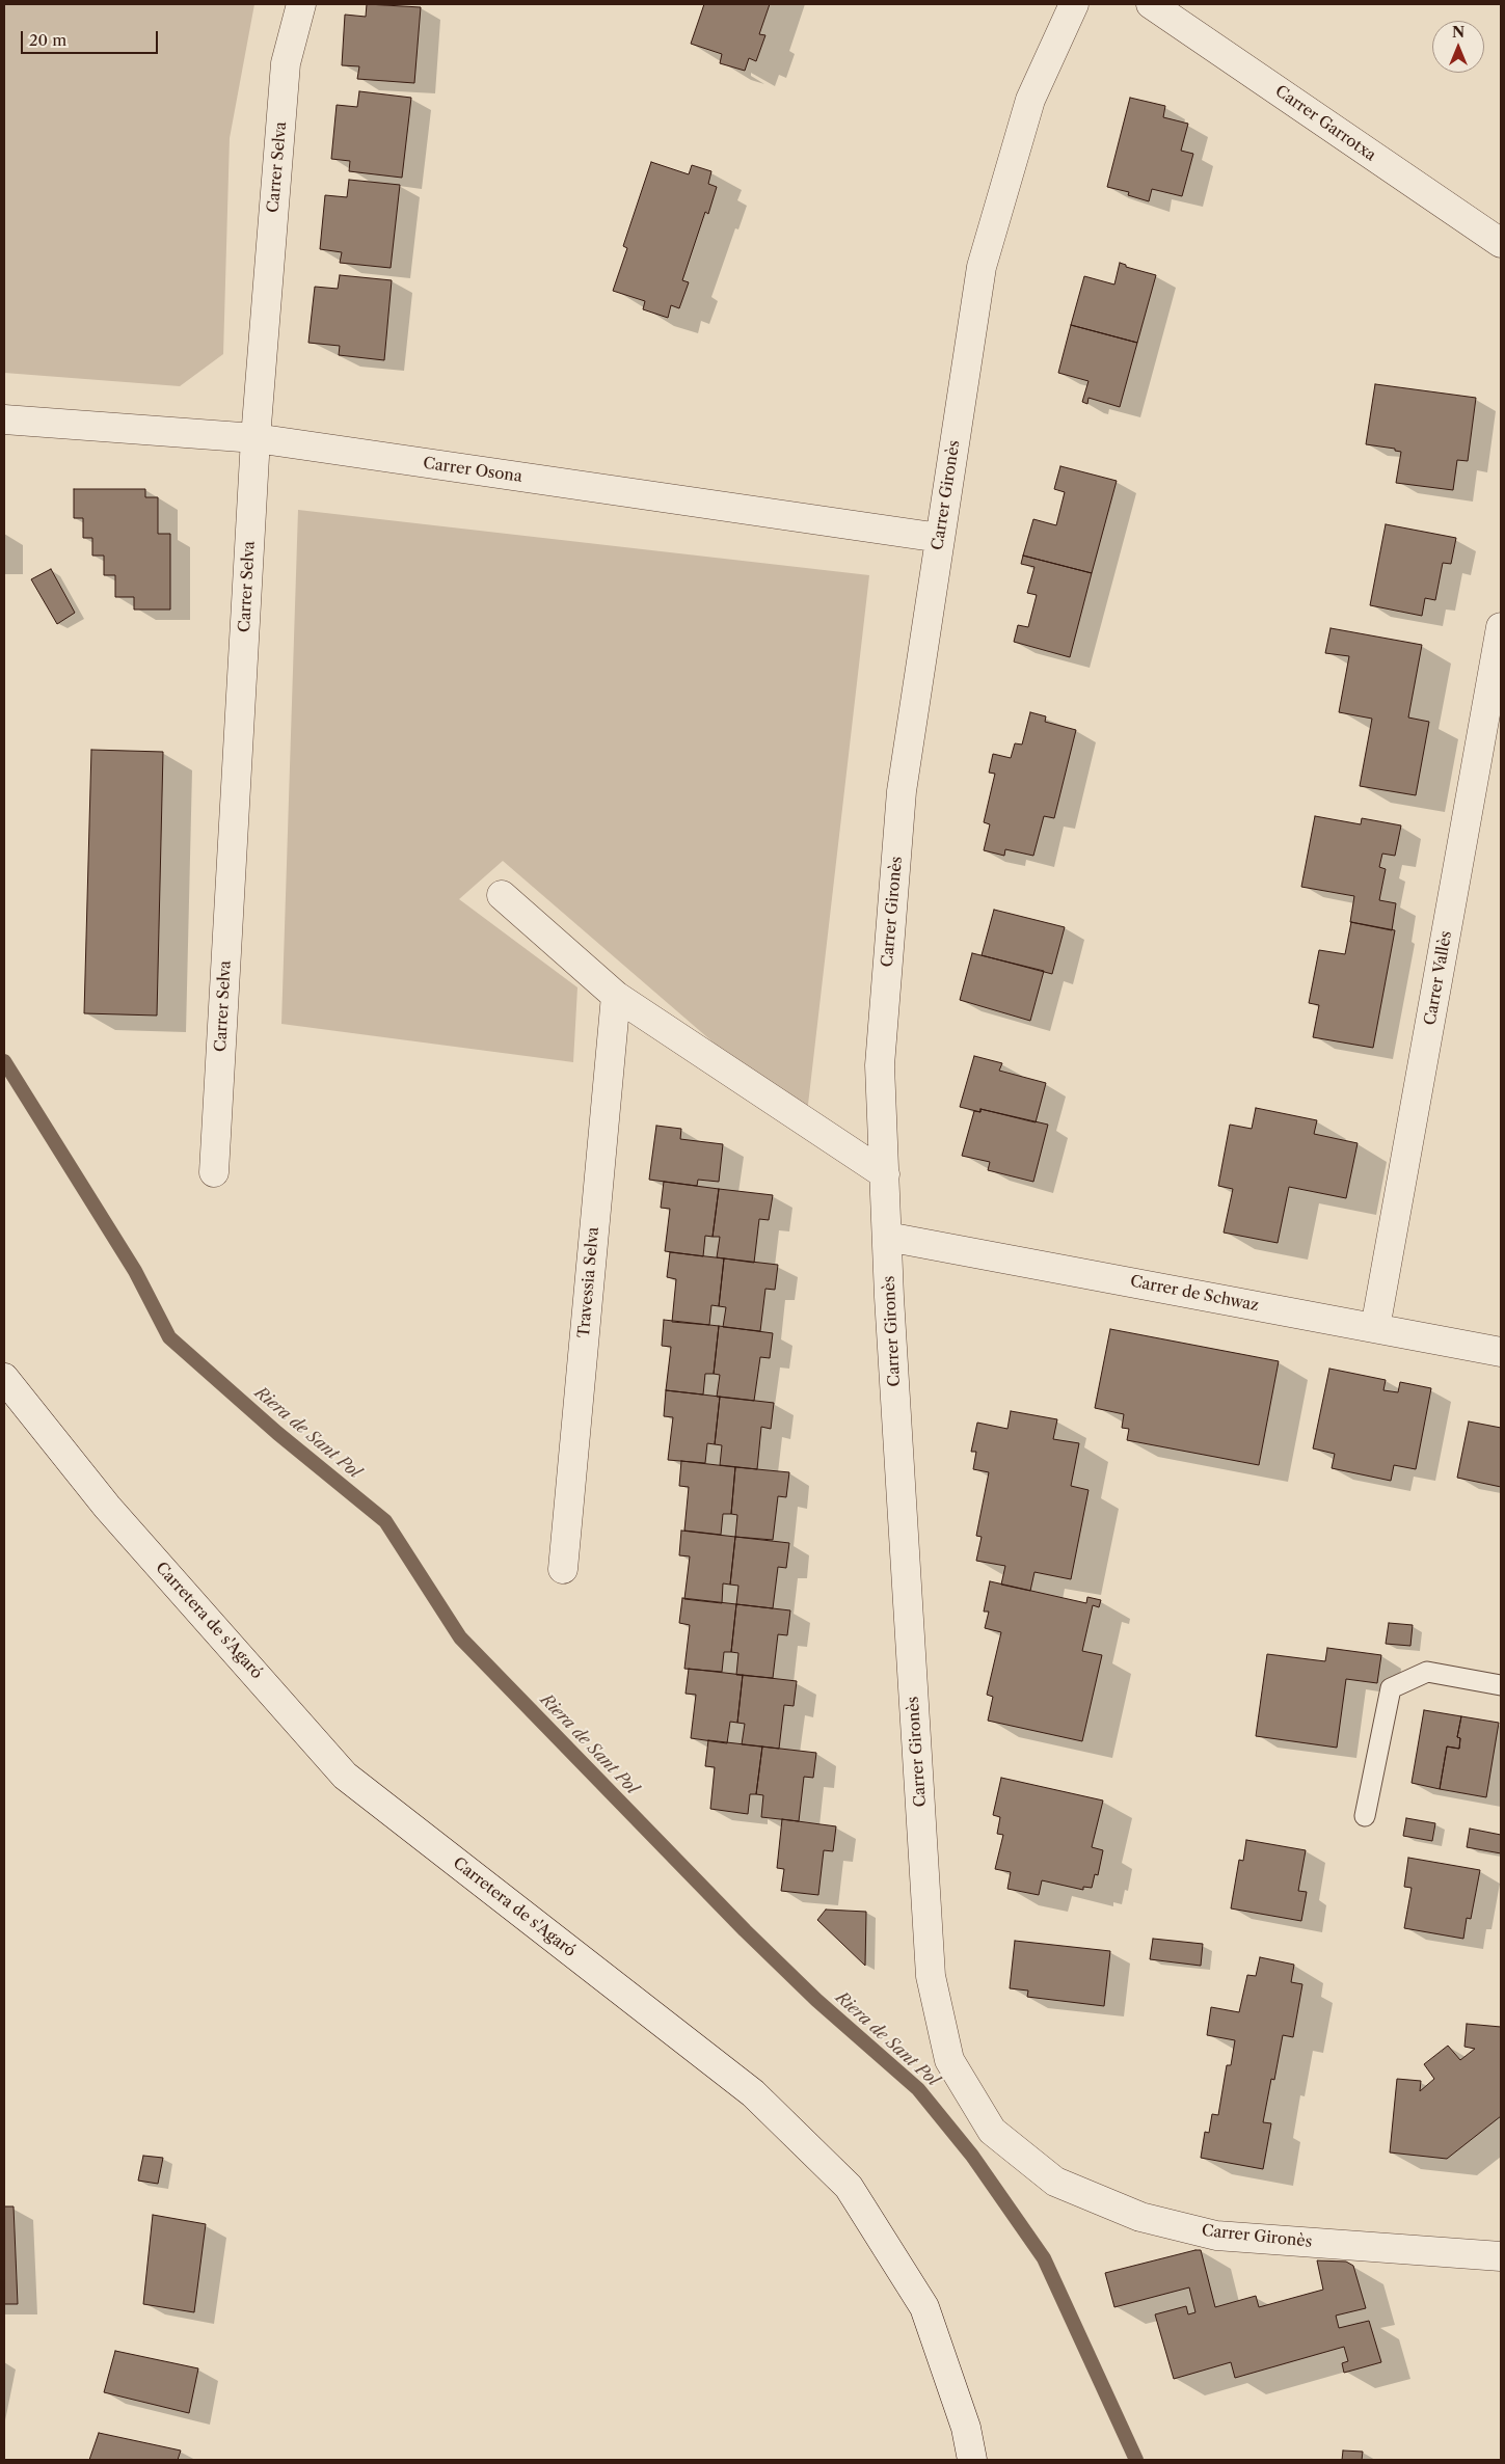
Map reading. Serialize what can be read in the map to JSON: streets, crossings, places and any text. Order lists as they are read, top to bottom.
{
  "streets": {
    "street": [
      "Carrer Garrotxa",
      "Carrer Selva",
      "Carrer Osona",
      "Carrer Gironès",
      "Carrer Vallès",
      "Travessia Selva",
      "Carrer de Schwaz",
      "Carretera de s'Agaró"
    ]
  },
  "crossings": [
    ["Carrer Selva", "Carrer Osona"],
    ["Carrer Osona", "Carrer Gironès"],
    ["Carrer Gironès", "Carrer de Schwaz"],
    ["Carrer Vallès", "Carrer de Schwaz"]
  ],
  "water": ["Riera de Sant Pol"],
  "scale_bar": "20 m",
  "north": "top"
}
